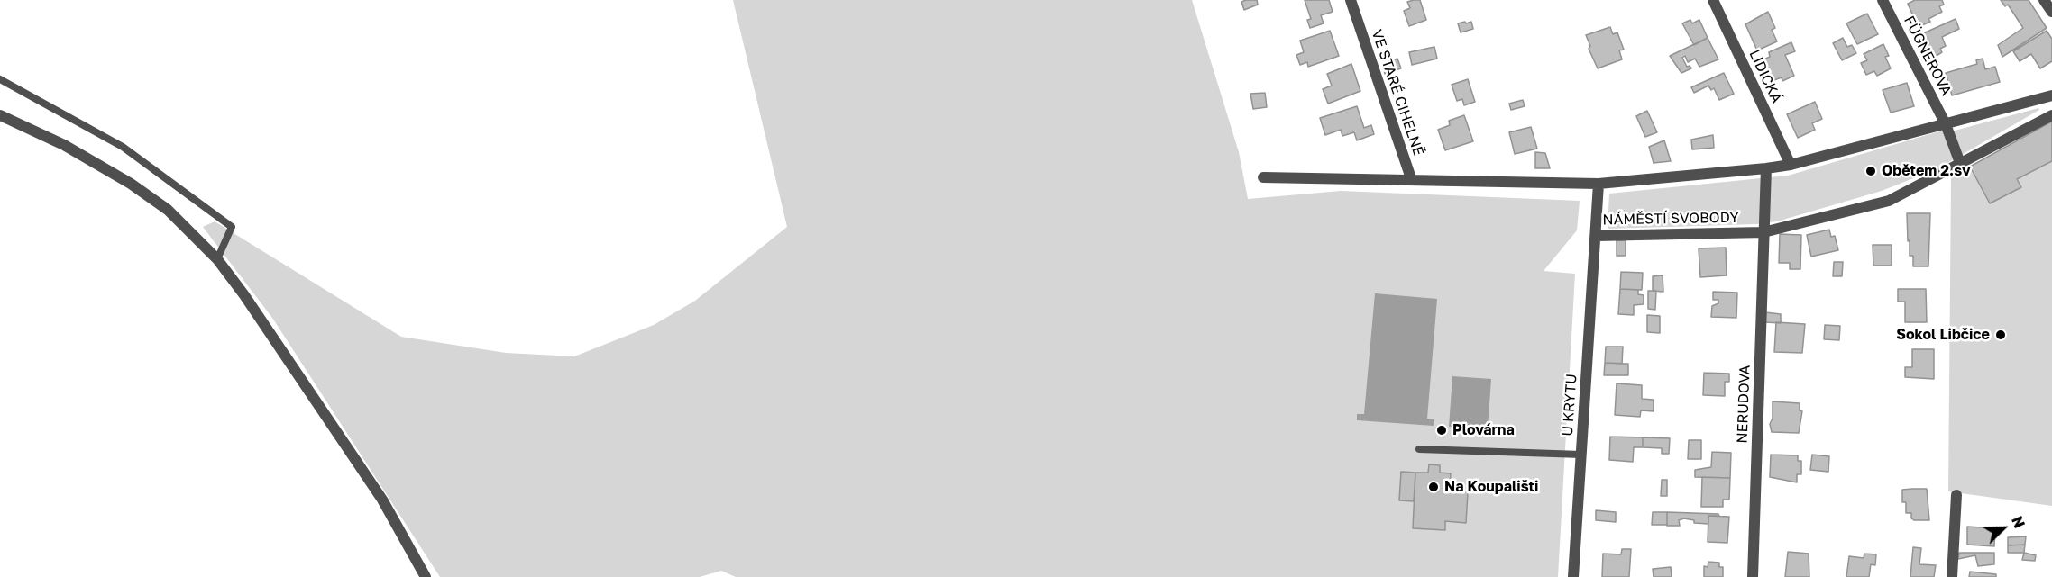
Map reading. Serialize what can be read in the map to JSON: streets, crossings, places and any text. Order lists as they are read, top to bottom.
{
  "streets": {
    "street": [
      "FÜGNEROVA",
      "LIDICKÁ",
      "VE STARÉ CIHELNĚ",
      "NÁMĚSTÍ SVOBODY",
      "NERUDOVA",
      "U KRYTU"
    ]
  },
  "crossings": [
    ["NÁMĚSTÍ SVOBODY", "NERUDOVA"],
    ["NÁMĚSTÍ SVOBODY", "U KRYTU"]
  ],
  "places": [
    "Obětem 2.sv",
    "Sokol Libčice",
    "Plovárna",
    "Na Koupališti"
  ],
  "north": "top right"
}
